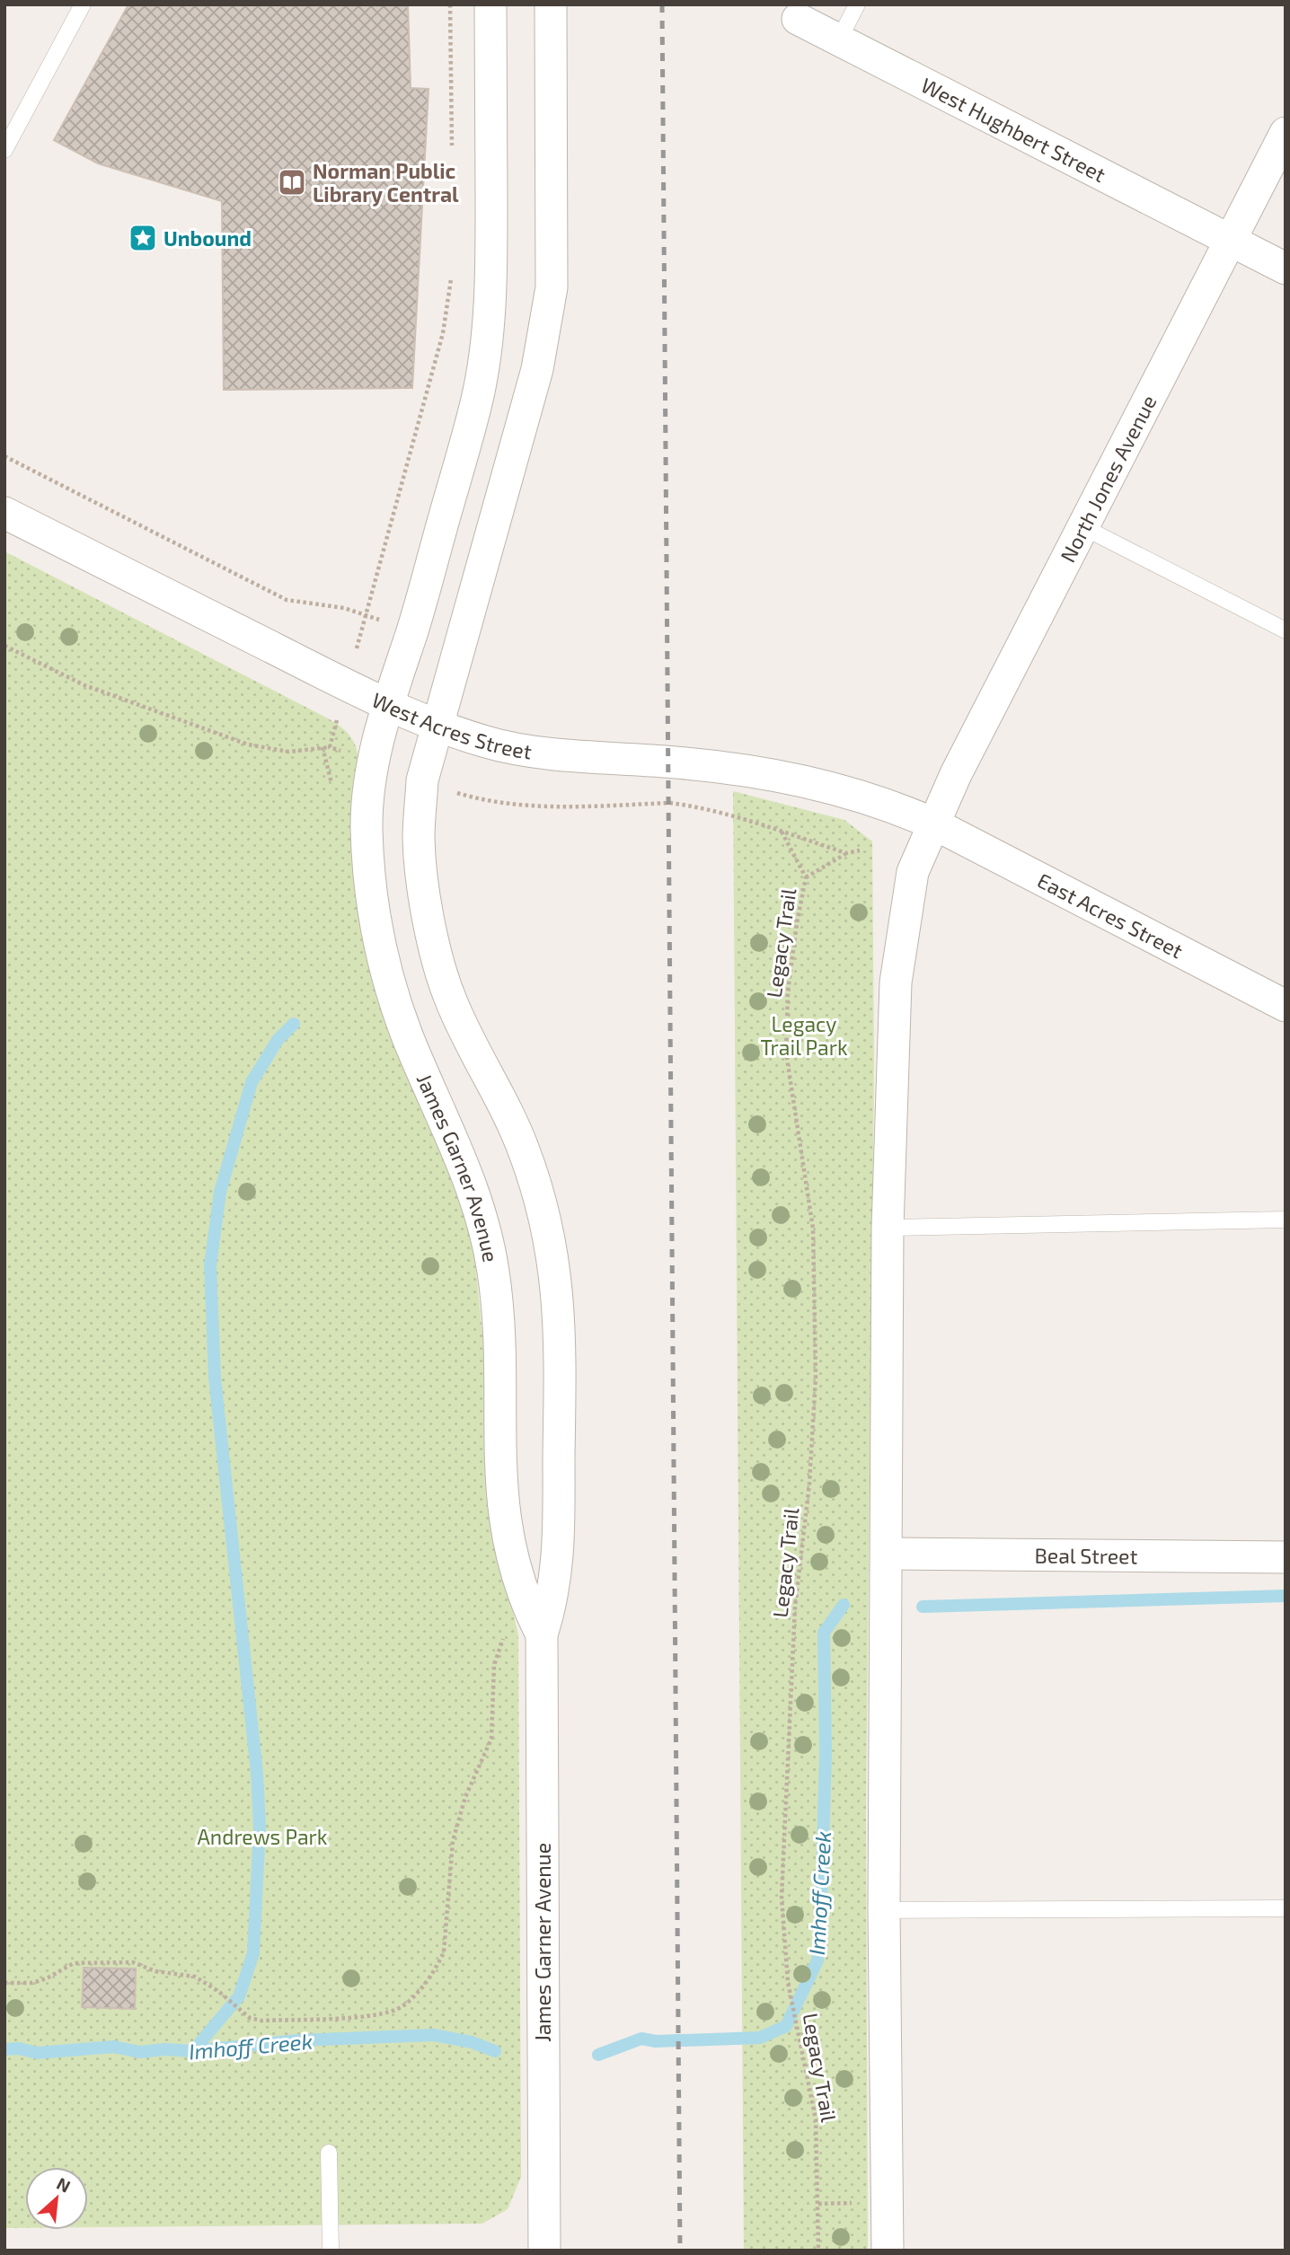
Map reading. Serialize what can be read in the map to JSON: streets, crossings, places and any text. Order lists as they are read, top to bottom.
{
  "streets": {
    "street": [
      "West Hughbert Street",
      "North Jones Avenue",
      "West Acres Street",
      "East Acres Street",
      "James Garner Avenue",
      "Beal Street"
    ],
    "path": ["Legacy Trail"]
  },
  "crossings": [
    ["West Hughbert Street", "North Jones Avenue"],
    ["North Jones Avenue", "West Acres Street"],
    ["North Jones Avenue", "East Acres Street"],
    ["North Jones Avenue", "Beal Street"],
    ["West Acres Street", "East Acres Street"],
    ["West Acres Street", "James Garner Avenue"]
  ],
  "water": ["Imhoff Creek"],
  "parks": ["Legacy Trail Park", "Andrews Park"],
  "places": {
    "library": ["Norman Public Library Central"],
    "place": ["Unbound"]
  },
  "north": "top right"
}
